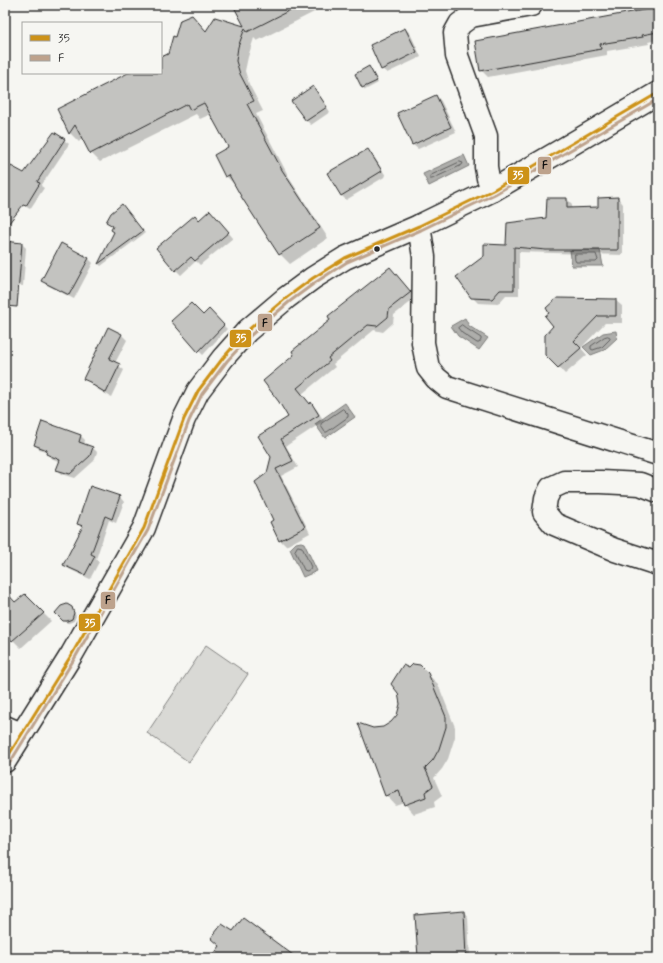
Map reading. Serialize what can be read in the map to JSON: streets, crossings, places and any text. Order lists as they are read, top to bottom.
{
  "lines": ["transit line 35", "transit line F"],
  "legend": ["35", "F"]
}
